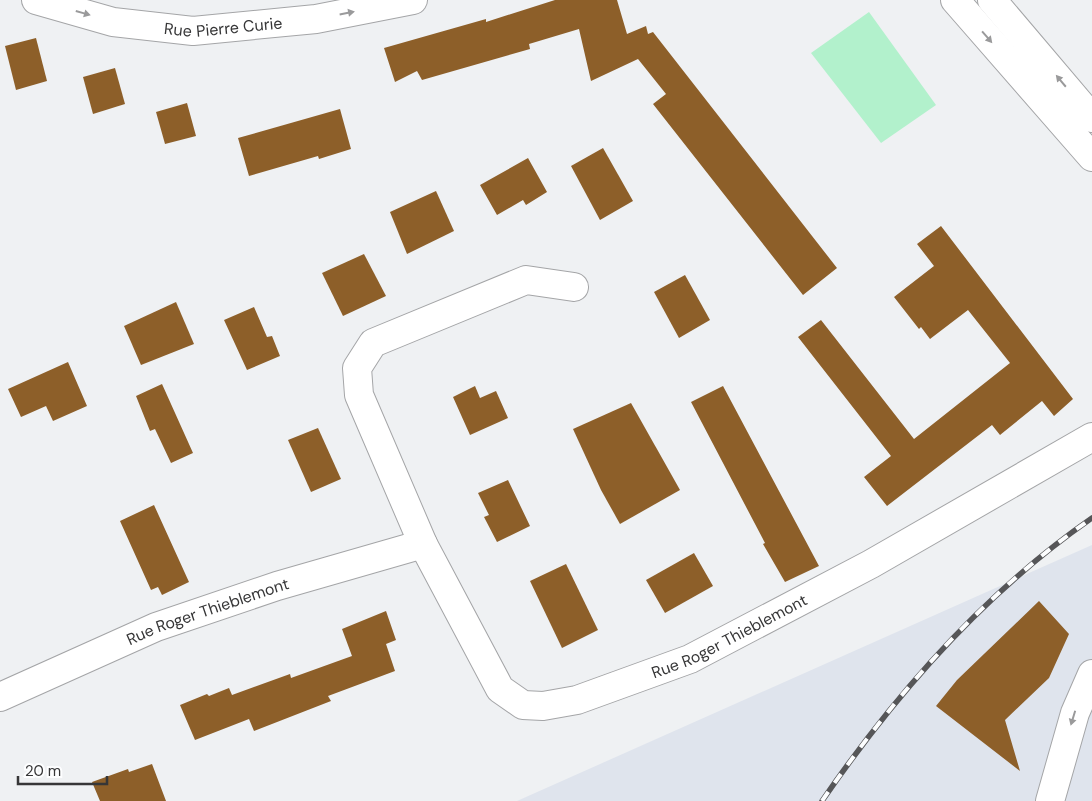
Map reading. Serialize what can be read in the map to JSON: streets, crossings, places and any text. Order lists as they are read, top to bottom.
{
  "streets": {
    "street": ["Rue Pierre Curie", "Rue Roger Thieblemont"]
  },
  "one_way": ["Rue Pierre Curie"],
  "scale_bar": "20 m"
}
